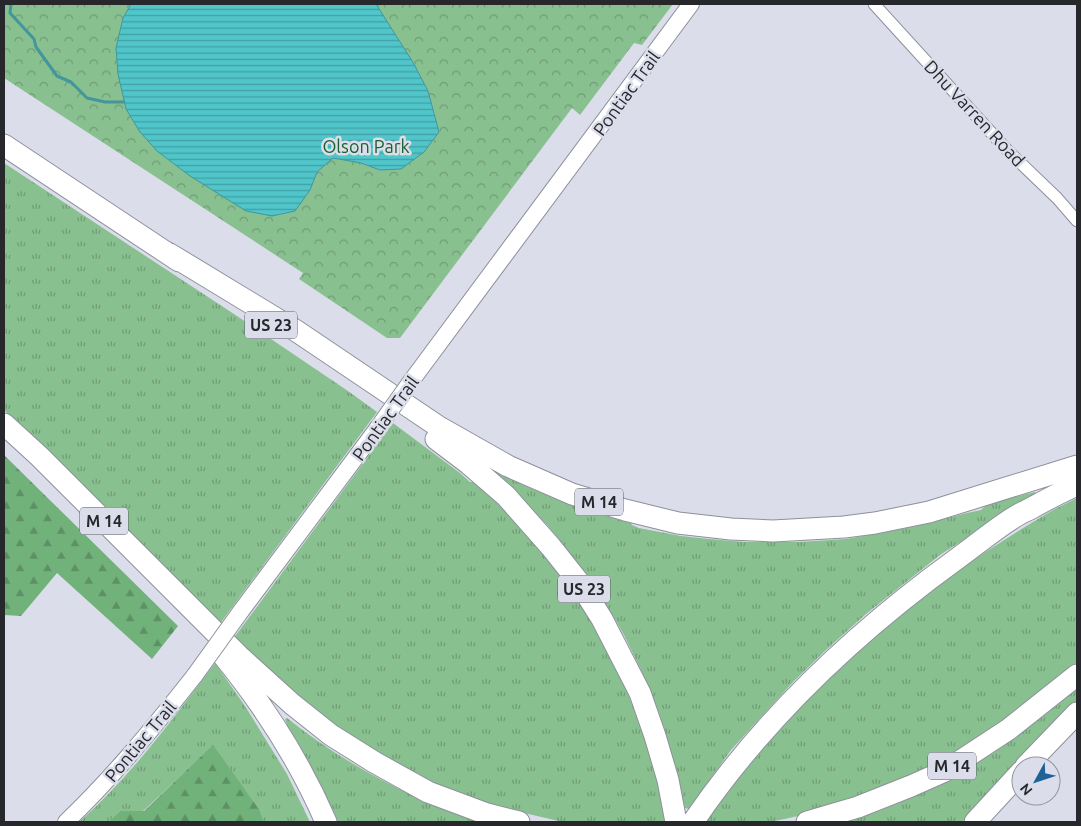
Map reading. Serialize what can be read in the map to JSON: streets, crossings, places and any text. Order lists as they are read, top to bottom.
{
  "streets": {
    "highway": ["US 23", "M 14"],
    "main road": ["Pontiac Trail"],
    "street": ["Dhu Varren Road"]
  },
  "crossings": [
    ["US 23", "M 14"]
  ],
  "parks": ["Olson Park"],
  "north": "bottom left"
}
